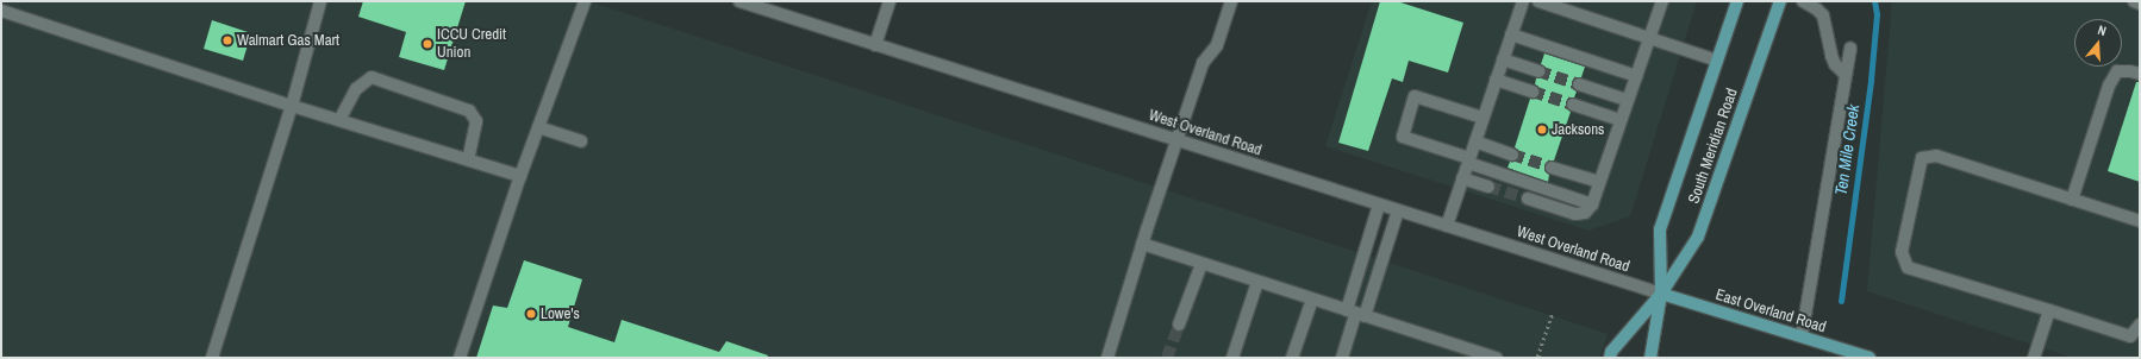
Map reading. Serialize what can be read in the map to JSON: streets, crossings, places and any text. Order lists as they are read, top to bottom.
{
  "streets": {
    "main road": ["South Meridian Road", "East Overland Road"],
    "street": ["West Overland Road"]
  },
  "crossings": [
    ["West Overland Road", "South Meridian Road"],
    ["West Overland Road", "East Overland Road"],
    ["South Meridian Road", "East Overland Road"]
  ],
  "water": ["Ten Mile Creek"],
  "places": [
    "Walmart Gas Mart",
    "ICCU Credit Union",
    "Jacksons",
    "Lowe's"
  ],
  "north": "top"
}
